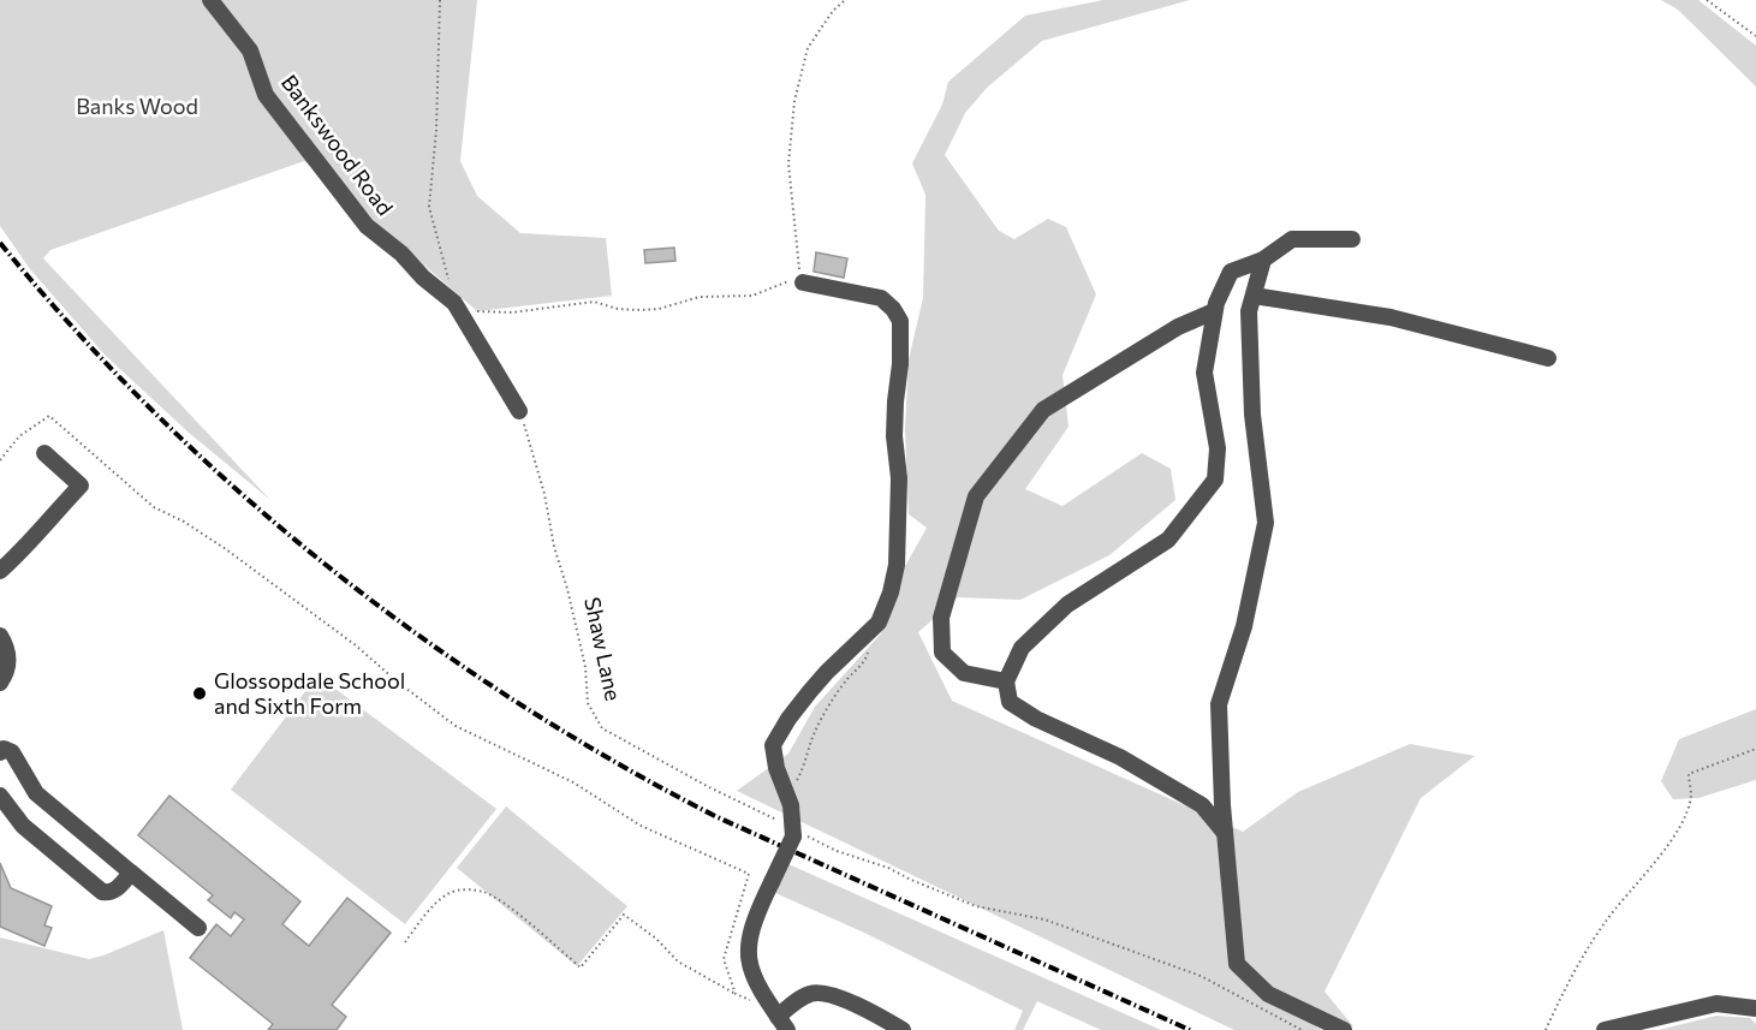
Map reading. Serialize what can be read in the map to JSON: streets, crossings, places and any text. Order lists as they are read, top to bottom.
{
  "streets": {
    "street": ["Bankswood Road"],
    "path": ["Shaw Lane"]
  },
  "crossings": [
    ["Bankswood Road", "Shaw Lane"]
  ],
  "parks": ["Banks Wood"],
  "places": ["Glossopdale School and Sixth Form"]
}
